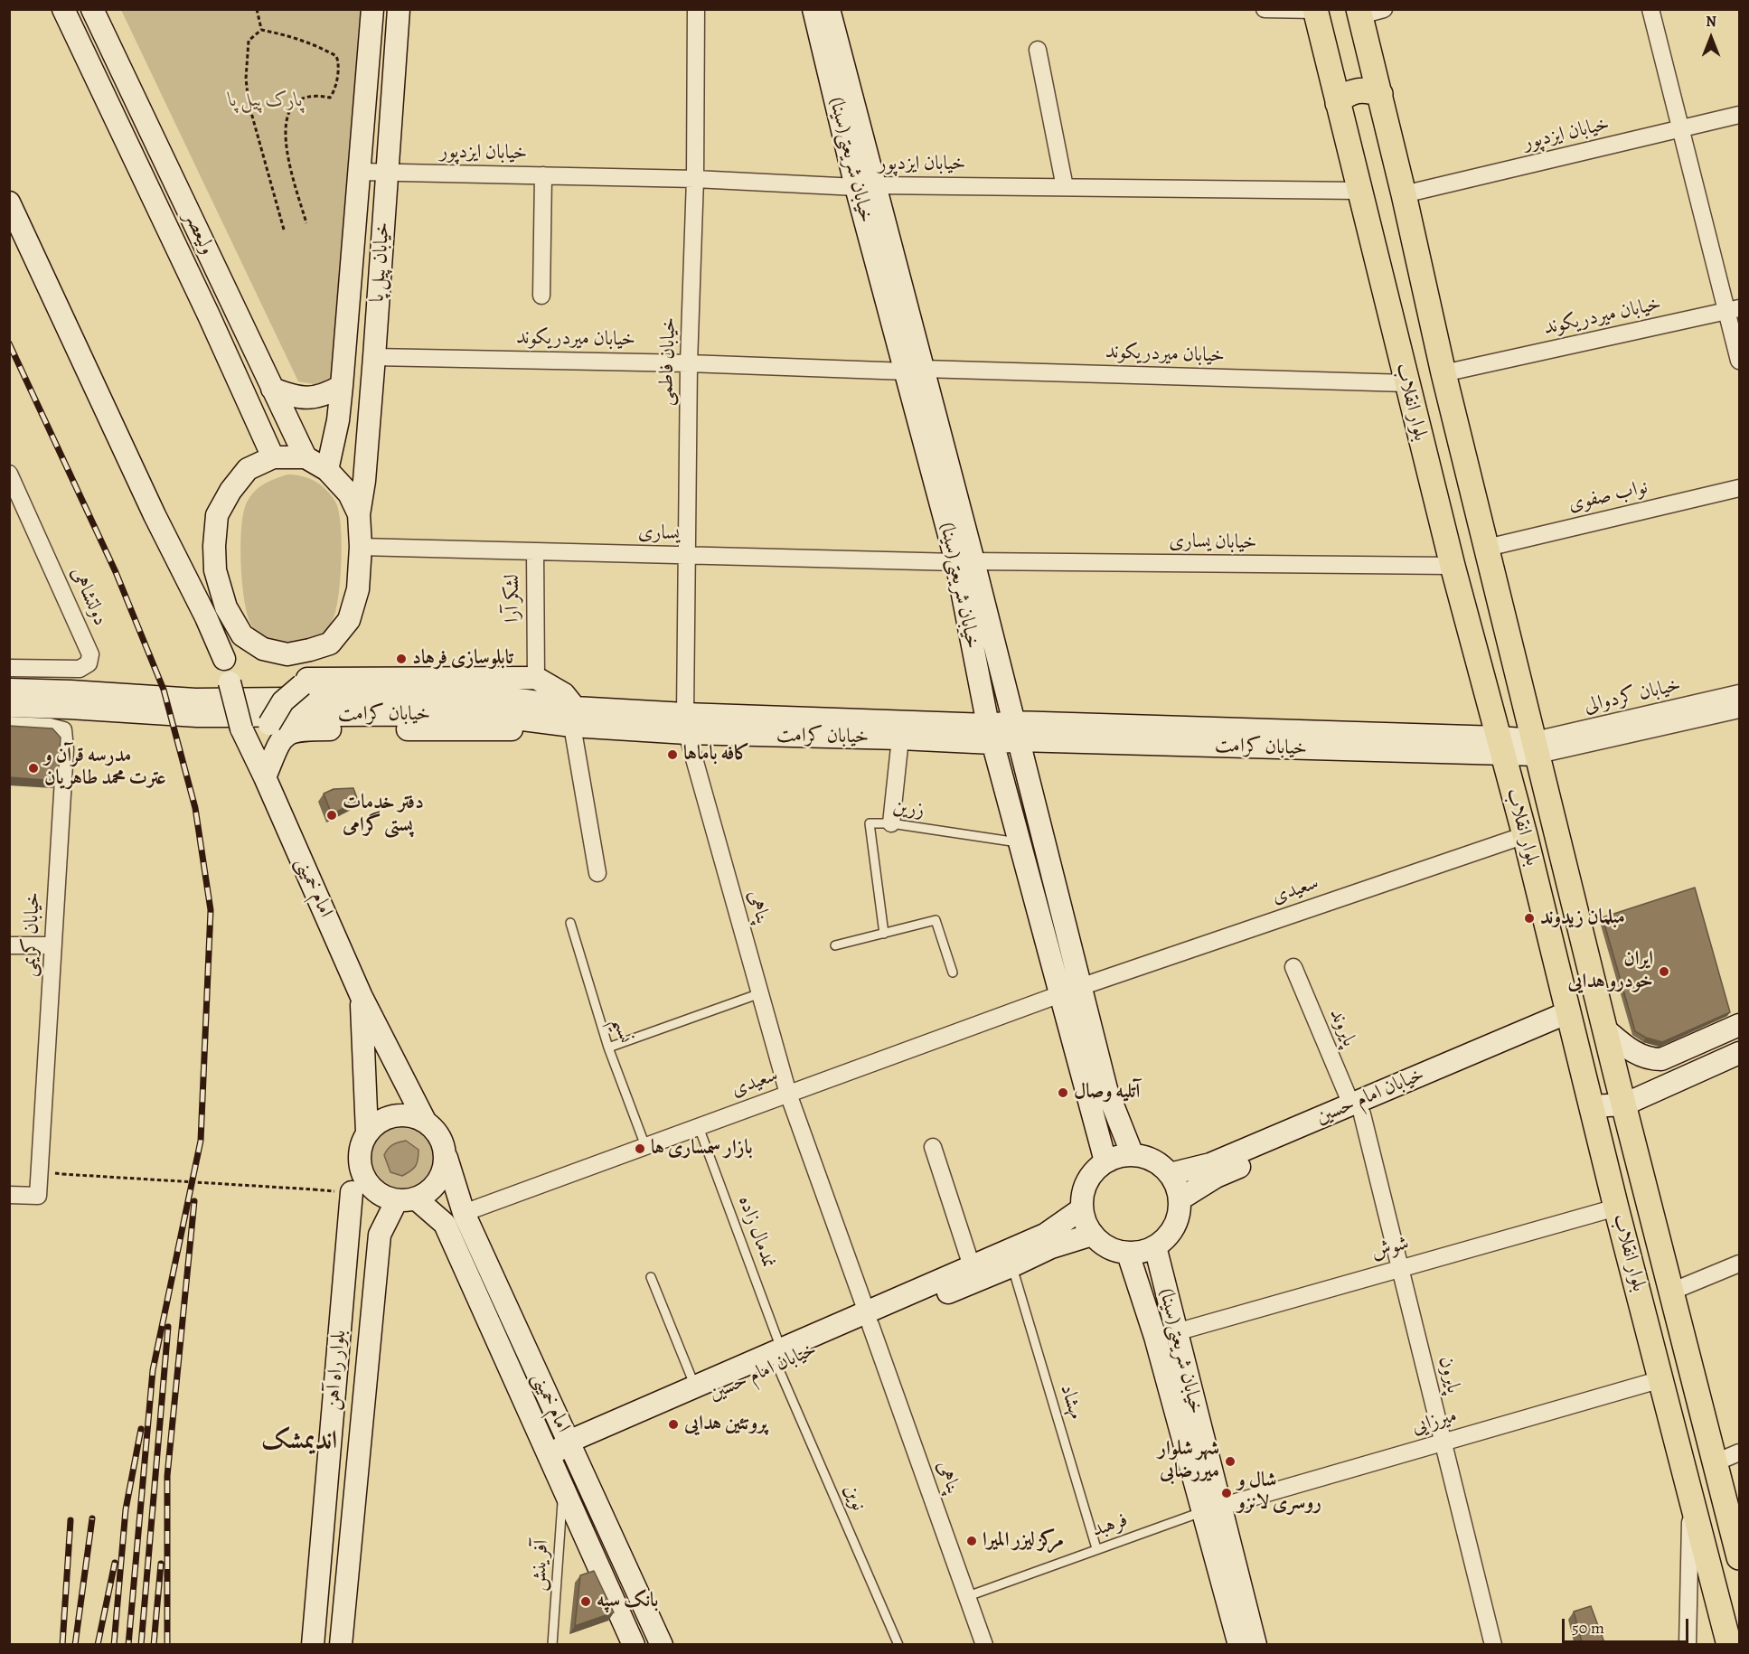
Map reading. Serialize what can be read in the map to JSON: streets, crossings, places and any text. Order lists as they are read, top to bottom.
{
  "streets": {
    "main road": [
      "خیابان شریعتی(سینا)",
      "ولیعصر",
      "خیابان پیل پا",
      "بلوار انقلاب",
      "خیابان کرامت",
      "امام خمینی",
      "خیابان امام حسین",
      "بلوار راه آهن"
    ],
    "street": [
      "خیابان ایزدپور",
      "خیابان میردریکوند",
      "خیابان فاطمی",
      "نواب صفوی",
      "یساری",
      "خیابان یساری",
      "دولتشاهی",
      "لشکر آرا",
      "خیابان کردوالی",
      "سعیدی",
      "پناهی",
      "خیابان کریمی",
      "پایروند",
      "شوش",
      "پایرون",
      "میرزایی"
    ],
    "lane": [
      "زرین",
      "نسیم",
      "نمدمال زاده",
      "مهشاد",
      "نوین",
      "فرهبد",
      "آفرینش"
    ]
  },
  "crossings": [
    ["خیابان ایزدپور", "خیابان شریعتی(سینا)"],
    ["خیابان ایزدپور", "خیابان پیل پا"],
    ["خیابان ایزدپور", "خیابان فاطمی"],
    ["خیابان ایزدپور", "بلوار انقلاب"],
    ["خیابان شریعتی(سینا)", "خیابان میردریکوند"],
    ["خیابان شریعتی(سینا)", "یساری"],
    ["خیابان شریعتی(سینا)", "خیابان یساری"],
    ["خیابان شریعتی(سینا)", "خیابان کرامت"],
    ["خیابان شریعتی(سینا)", "زرین"],
    ["خیابان شریعتی(سینا)", "سعیدی"],
    ["خیابان شریعتی(سینا)", "خیابان امام حسین"],
    ["خیابان شریعتی(سینا)", "شوش"],
    ["خیابان شریعتی(سینا)", "میرزایی"],
    ["خیابان شریعتی(سینا)", "فرهبد"],
    ["ولیعصر", "خیابان پیل پا"],
    ["ولیعصر", "یساری"],
    ["خیابان پیل پا", "خیابان میردریکوند"],
    ["خیابان پیل پا", "یساری"],
    ["خیابان میردریکوند", "خیابان فاطمی"],
    ["خیابان میردریکوند", "بلوار انقلاب"],
    ["خیابان فاطمی", "یساری"],
    ["خیابان فاطمی", "خیابان کرامت"],
    ["خیابان فاطمی", "پناهی"],
    ["بلوار انقلاب", "نواب صفوی"],
    ["بلوار انقلاب", "خیابان یساری"],
    ["بلوار انقلاب", "خیابان کردوالی"],
    ["بلوار انقلاب", "خیابان کرامت"],
    ["بلوار انقلاب", "سعیدی"],
    ["بلوار انقلاب", "خیابان امام حسین"],
    ["بلوار انقلاب", "شوش"],
    ["بلوار انقلاب", "میرزایی"],
    ["یساری", "خیابان یساری"],
    ["یساری", "لشکر آرا"],
    ["خیابان کردوالی", "خیابان کرامت"],
    ["خیابان کرامت", "پناهی"],
    ["امام خمینی", "سعیدی"],
    ["امام خمینی", "خیابان امام حسین"],
    ["امام خمینی", "بلوار راه آهن"],
    ["امام خمینی", "آفرینش"],
    ["سعیدی", "پناهی"],
    ["سعیدی", "نسیم"],
    ["سعیدی", "نمدمال زاده"],
    ["پناهی", "خیابان امام حسین"],
    ["پناهی", "فرهبد"],
    ["پایروند", "خیابان امام حسین"],
    ["پایروند", "پایرون"],
    ["خیابان امام حسین", "نمدمال زاده"],
    ["خیابان امام حسین", "پایرون"],
    ["خیابان امام حسین", "مهشاد"],
    ["خیابان امام حسین", "نوین"],
    ["نمدمال زاده", "نوین"],
    ["شوش", "پایرون"],
    ["پایرون", "میرزایی"],
    ["مهشاد", "فرهبد"],
    ["میرزایی", "فرهبد"]
  ],
  "districts": ["اندیمشک"],
  "parks": ["پارک پیل پا"],
  "places": [
    "تابلوسازی فرهاد",
    "کافه باماها",
    "مدرسه قرآن و عترت محمد طاهریان",
    "دفتر خدمات پستی گرامی",
    "مبلمان زیدوند",
    "ایران خودرو هدایی",
    "آتلیه وصال",
    "بازار سمساری ها",
    "پروتئین هدایی",
    "شهر شلوار میررضابی",
    "شال و روسری لانزو",
    "مرکز لیزر المیرا",
    "بانک سپه"
  ],
  "scale_bar": "50 m",
  "north": "top"
}
